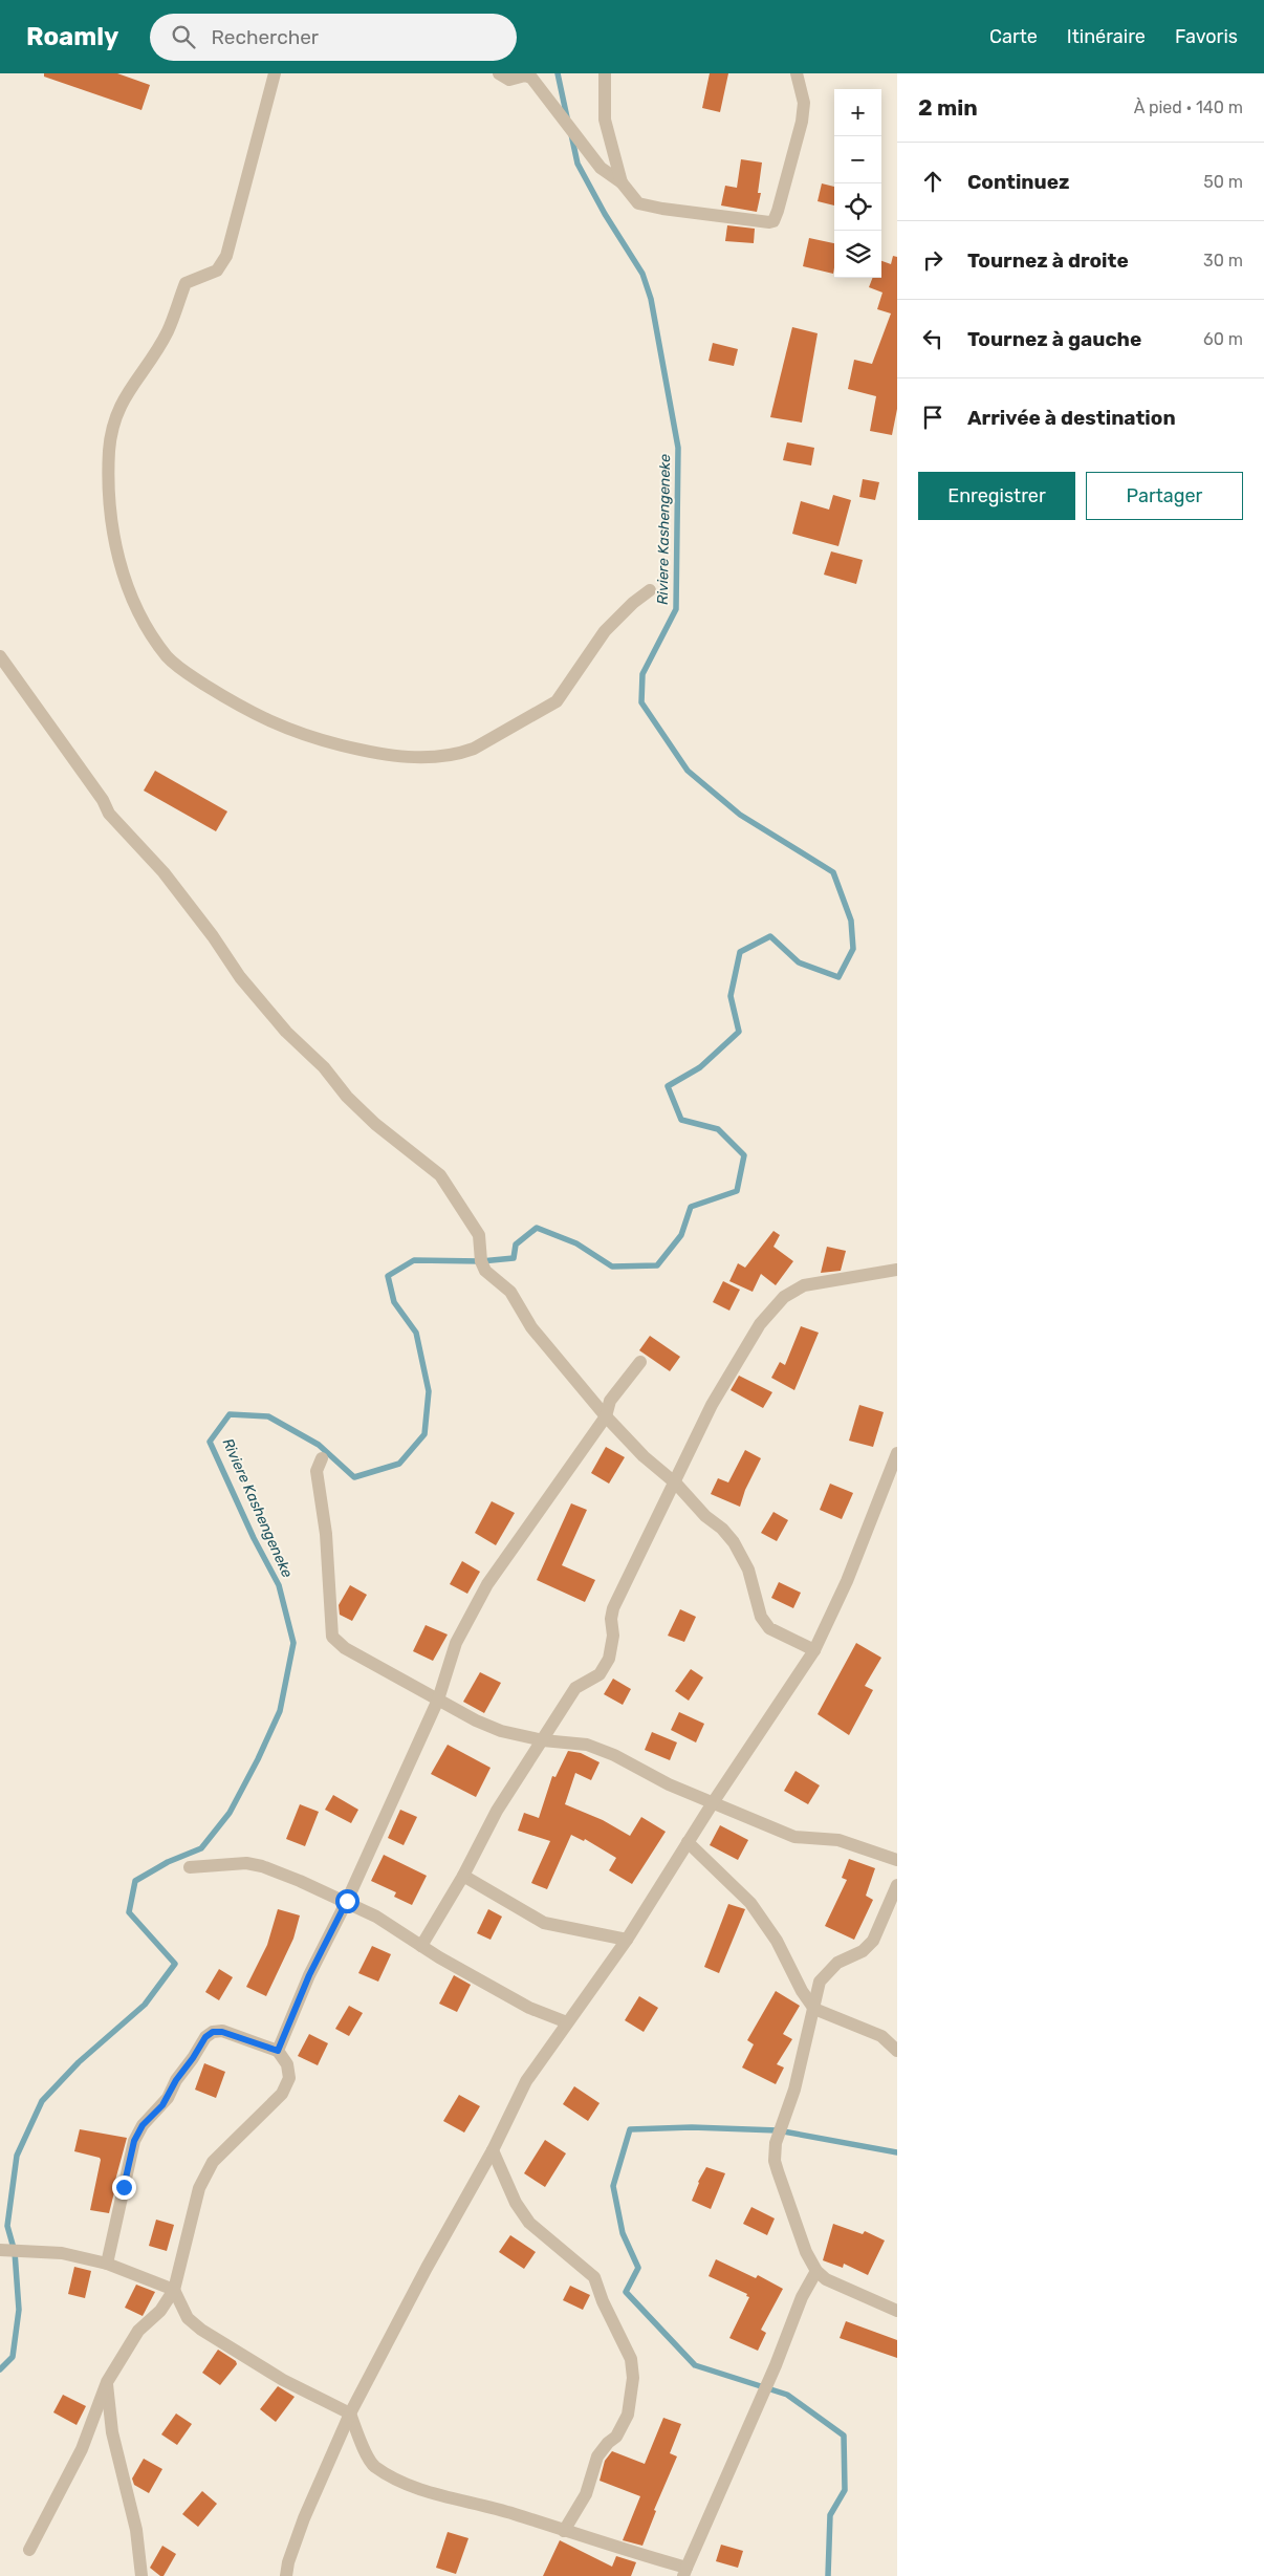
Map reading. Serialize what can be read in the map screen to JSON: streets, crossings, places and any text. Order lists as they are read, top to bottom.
{
  "water": ["Riviere Kashengeneke"],
  "page": {
    "header": "Roamly",
    "search": "Rechercher",
    "nav": ["Carte", "Itinéraire", "Favoris"],
    "heading": ["2 min", "À pied · 140 m"],
    "map_buttons": ["+", "−"],
    "list": [
      ["Continuez", "50 m"],
      ["Tournez à droite", "30 m"],
      ["Tournez à gauche", "60 m"],
      "Arrivée à destination"
    ],
    "buttons": ["Enregistrer", "Partager"]
  }
}
